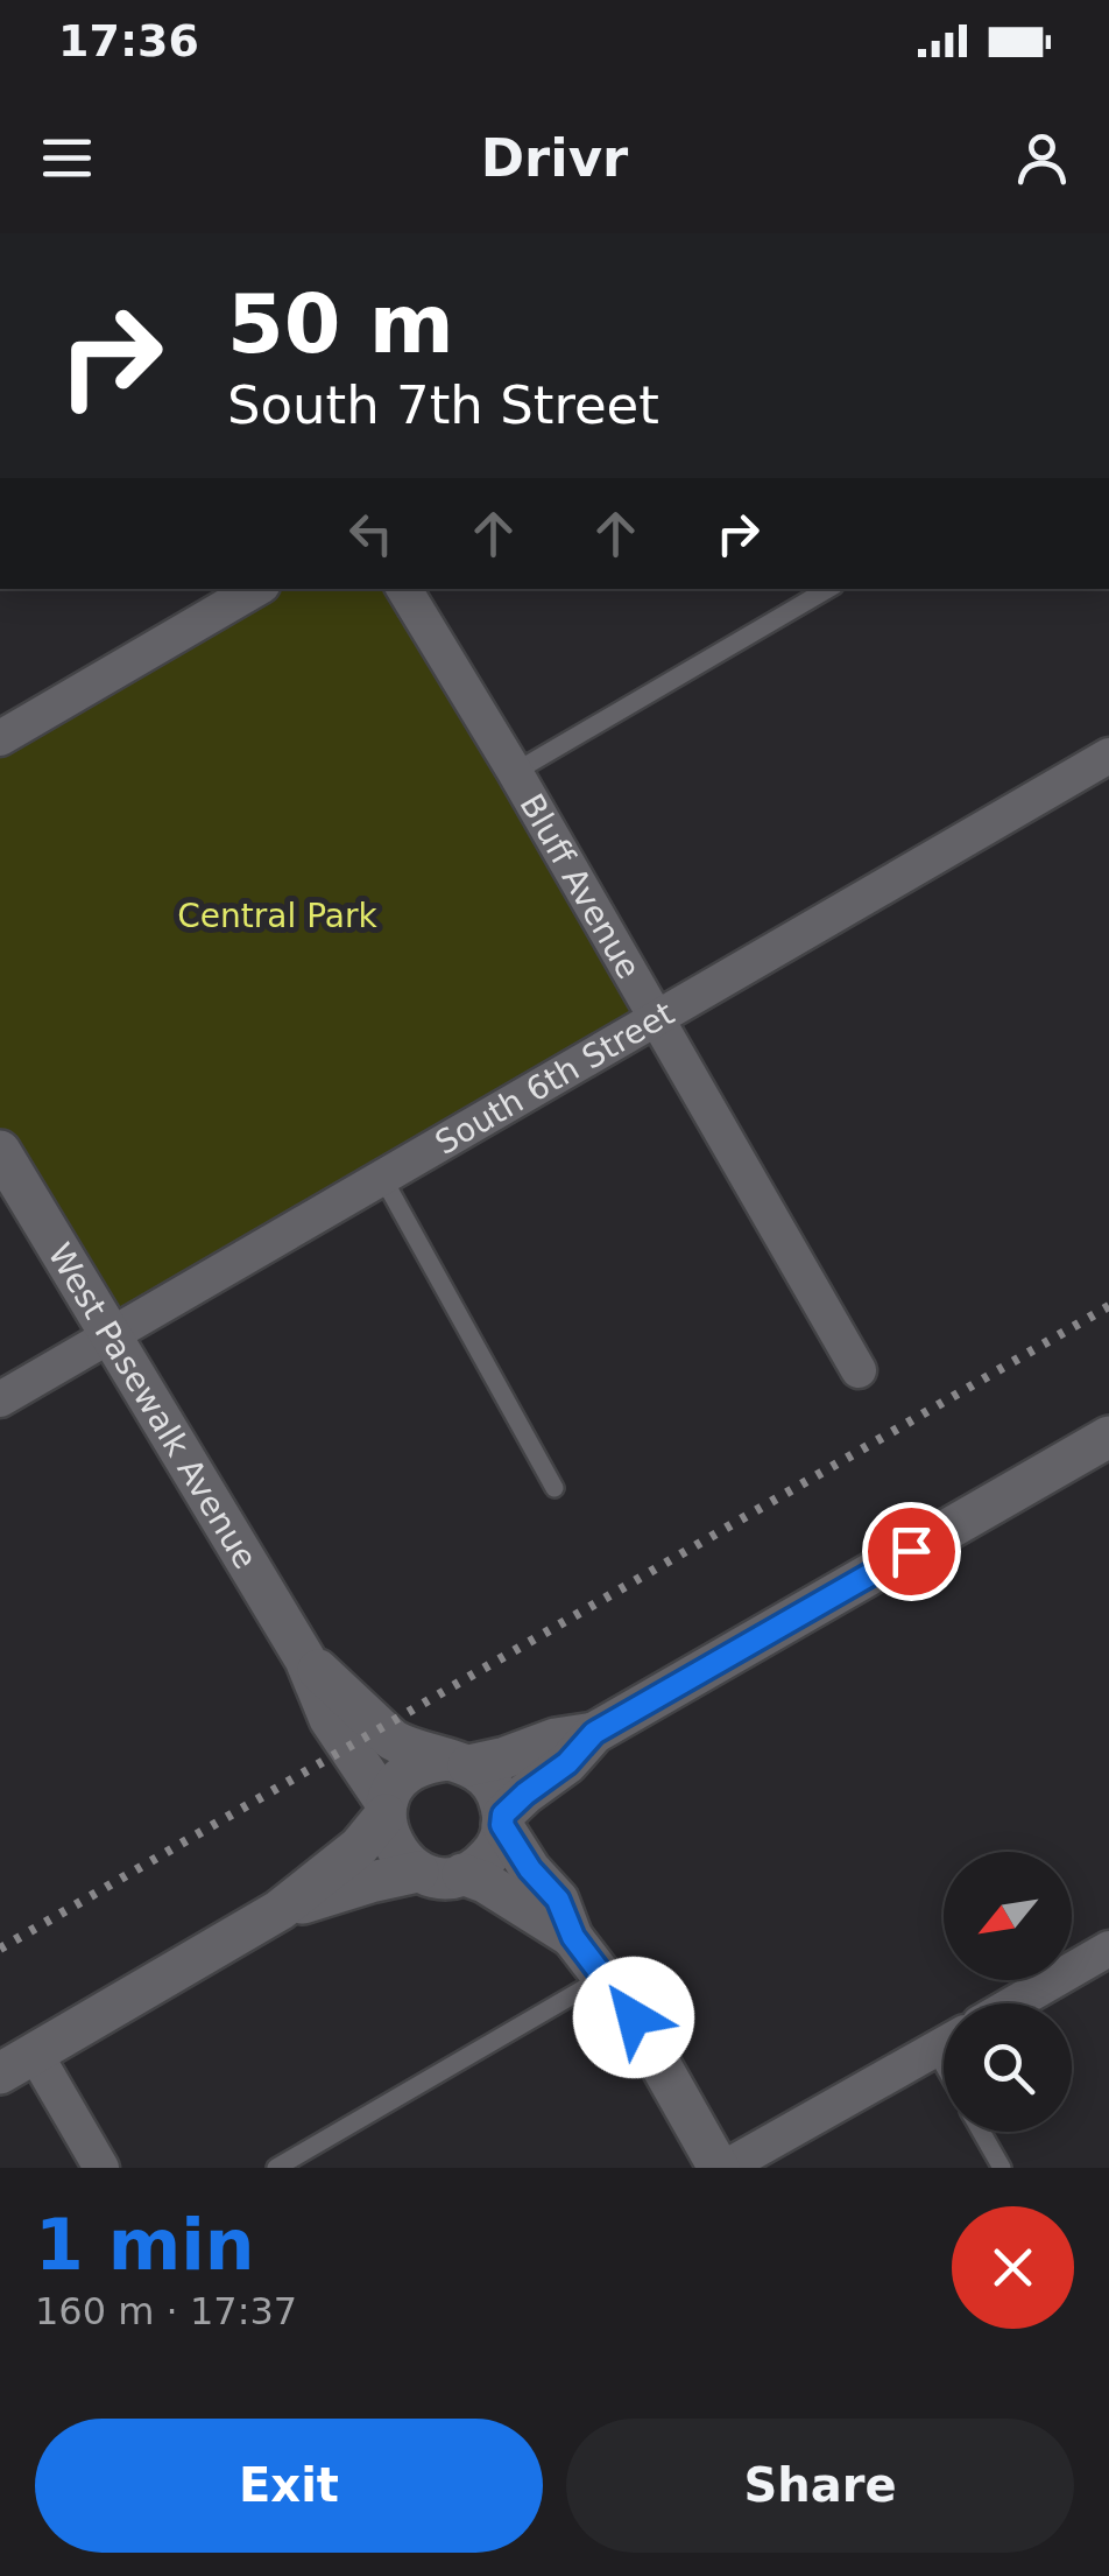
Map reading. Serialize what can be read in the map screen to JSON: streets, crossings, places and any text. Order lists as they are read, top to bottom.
{
  "streets": {
    "street": ["Bluff Avenue", "South 6th Street", "West Pasewalk Avenue"]
  },
  "crossings": [
    ["Bluff Avenue", "South 6th Street"],
    ["South 6th Street", "West Pasewalk Avenue"]
  ],
  "parks": ["Central Park"],
  "north": "bottom left",
  "page": {
    "status": "17:36",
    "header": "Drivr",
    "turn": ["50 m", "South 7th Street"],
    "heading": ["1 min", "160 m · 17:37"],
    "buttons": ["Exit", "Share"]
  }
}
